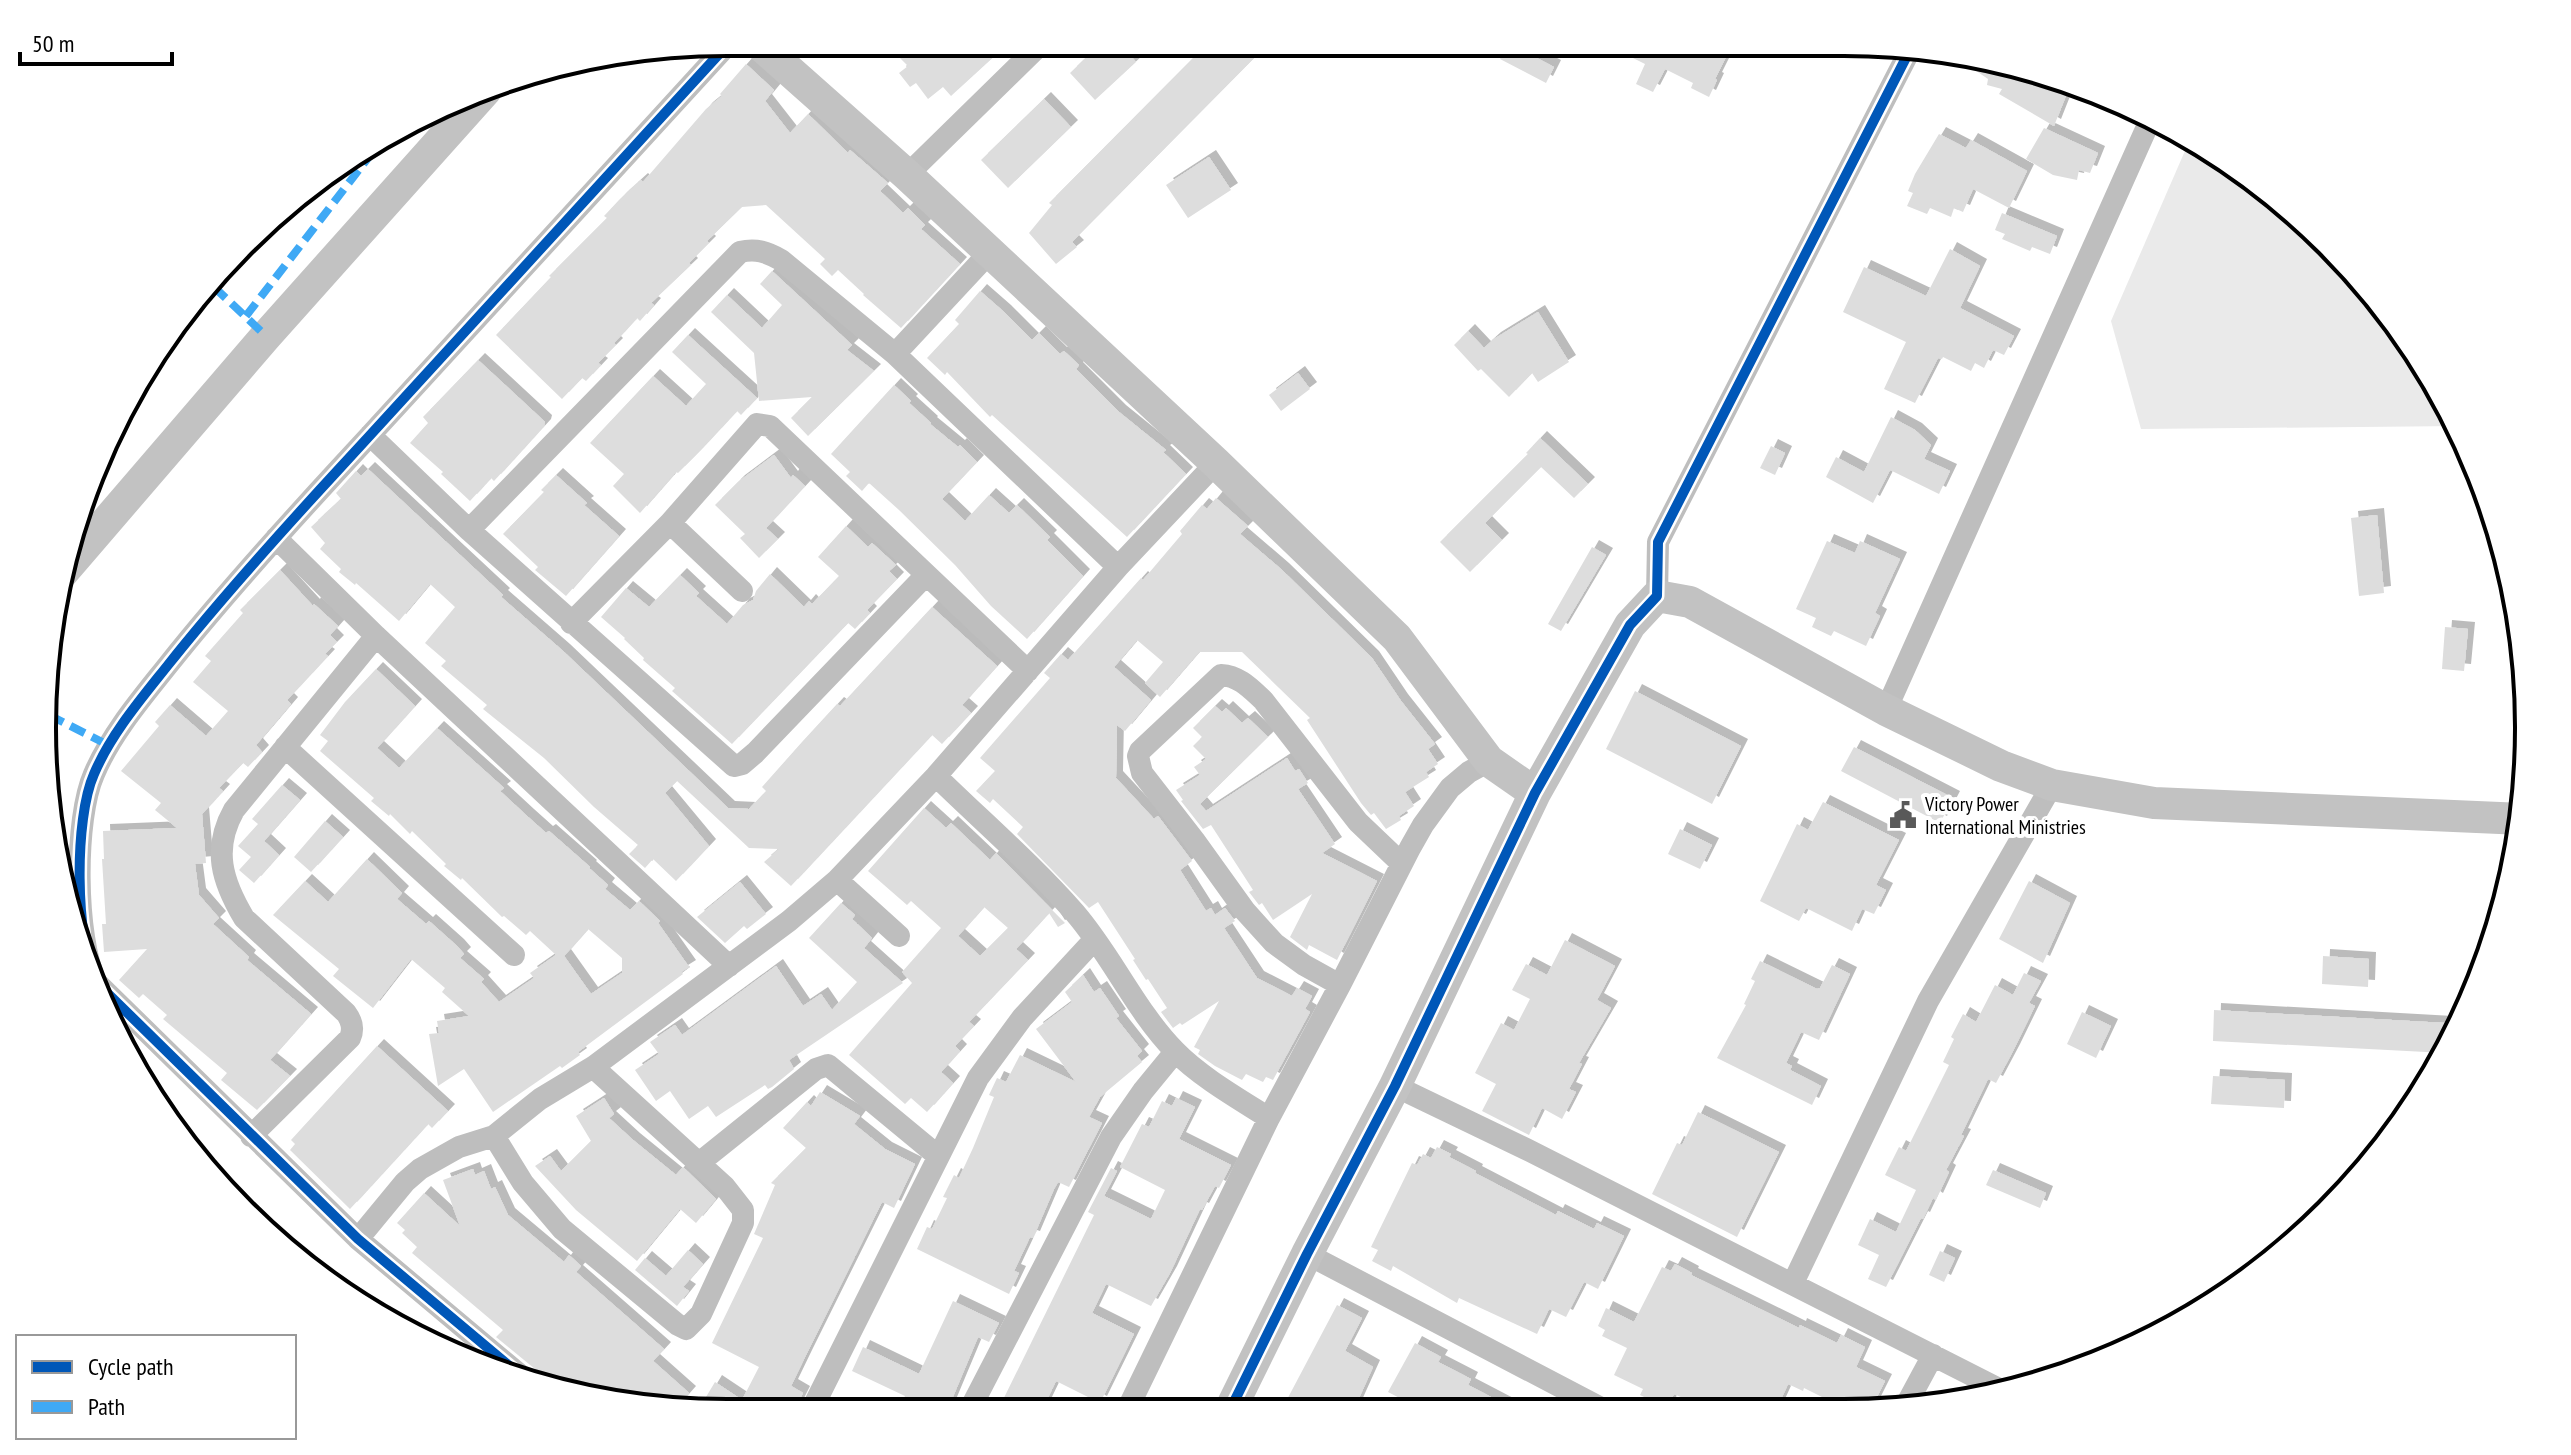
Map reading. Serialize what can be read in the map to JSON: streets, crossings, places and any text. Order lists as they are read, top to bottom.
{
  "places": {
    "public building": ["Victory Power International Ministries"]
  },
  "legend": ["Cycle path", "Path"],
  "scale_bar": "50 m"
}
